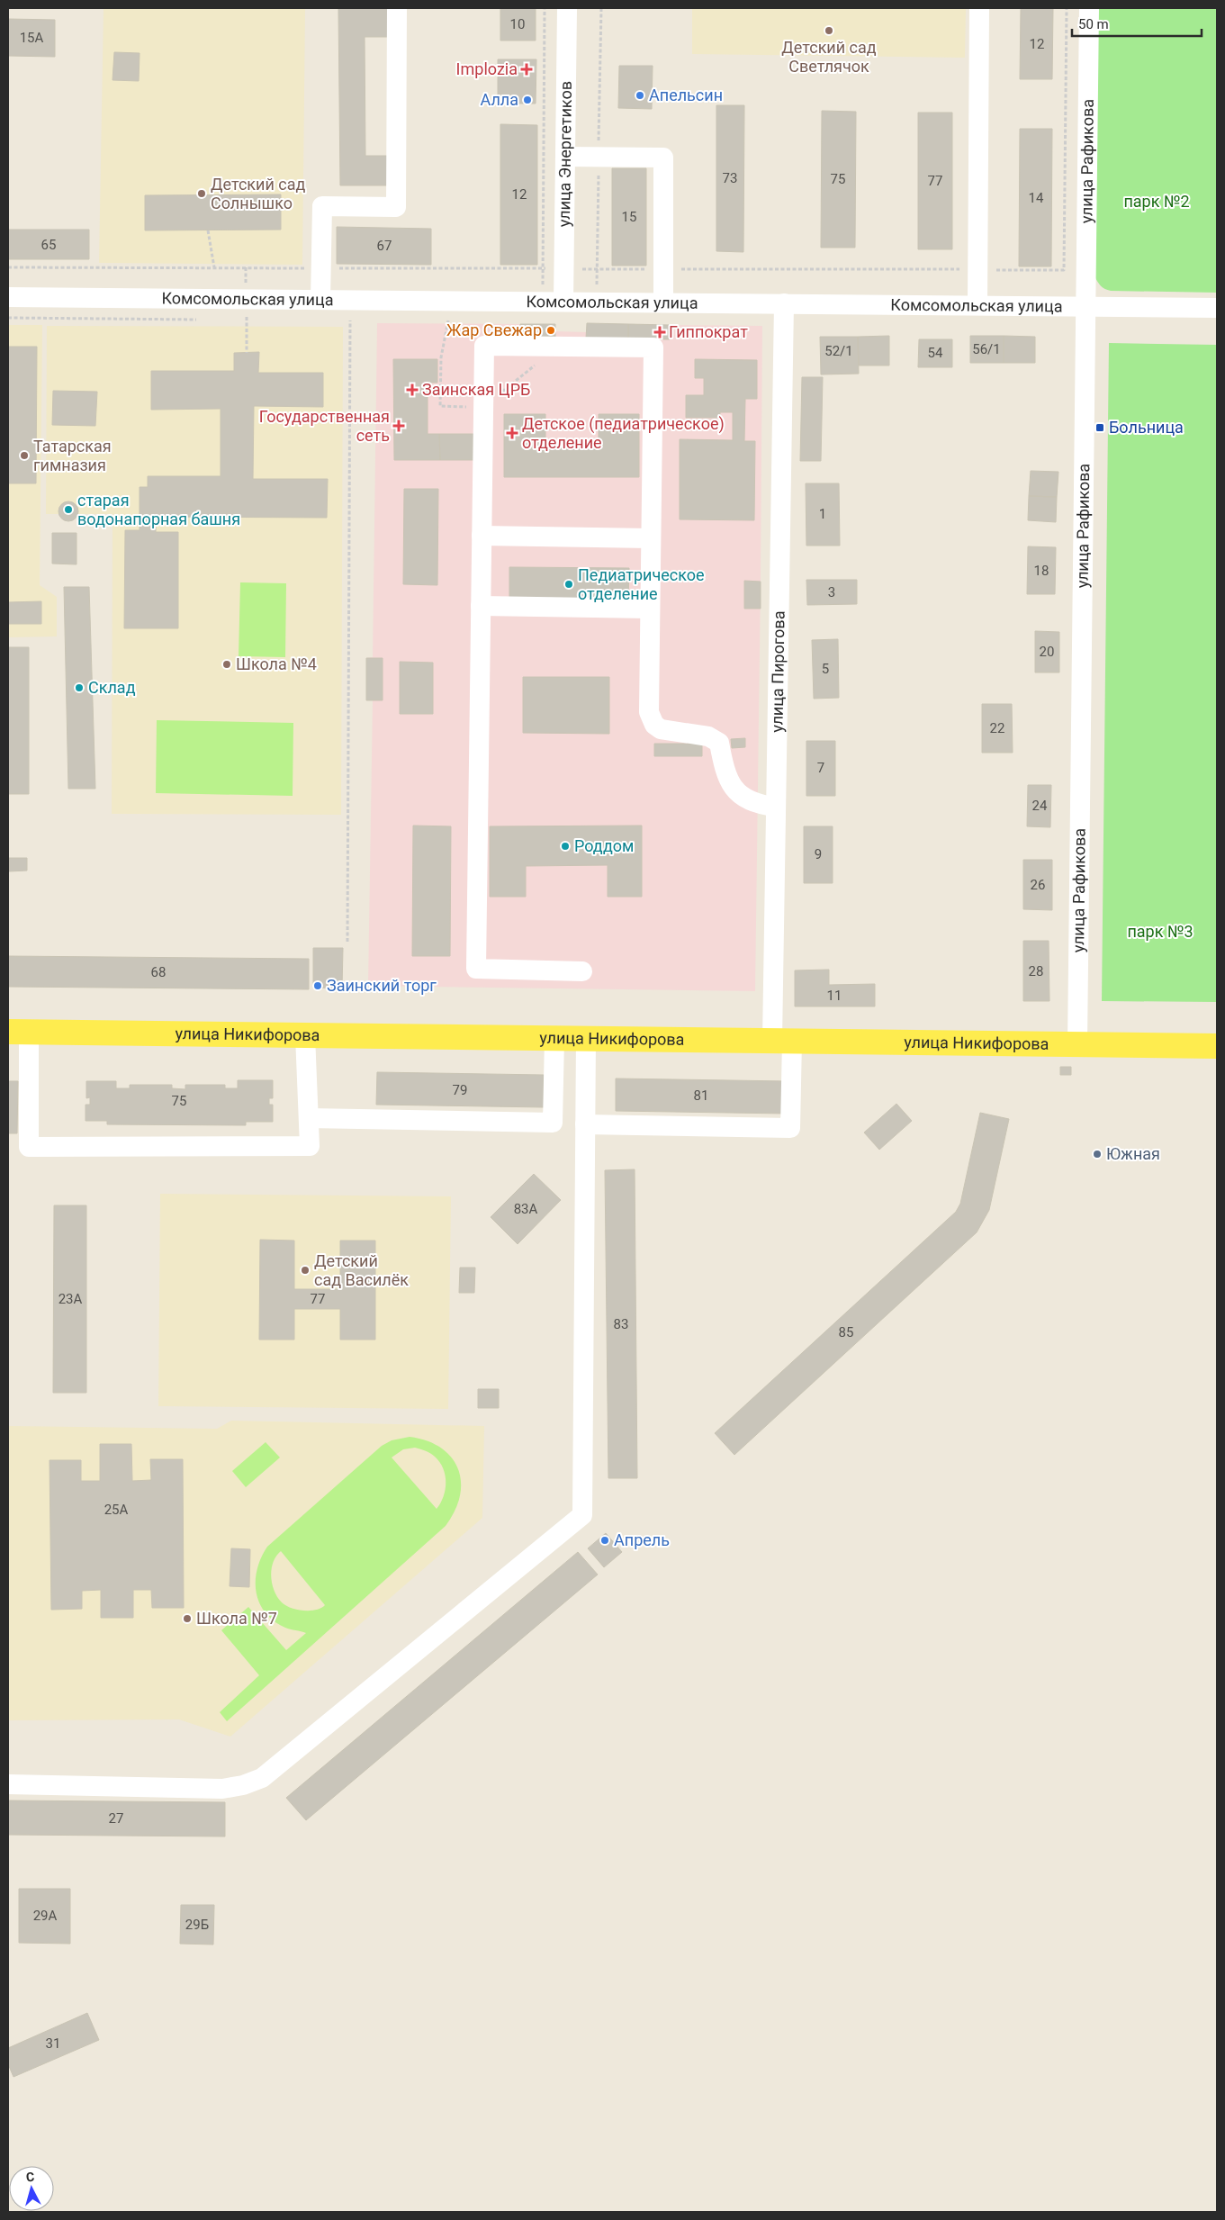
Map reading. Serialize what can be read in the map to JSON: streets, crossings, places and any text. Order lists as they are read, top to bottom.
{
  "streets": {
    "main road": ["улица Никифорова"],
    "street": [
      "улица Энергетиков",
      "улица Рафикова",
      "Комсомольская улица",
      "улица Пирогова"
    ]
  },
  "crossings": [
    ["улица Энергетиков", "Комсомольская улица"],
    ["улица Рафикова", "Комсомольская улица"],
    ["улица Рафикова", "улица Никифорова"],
    ["Комсомольская улица", "улица Пирогова"],
    ["улица Пирогова", "улица Никифорова"]
  ],
  "parks": ["парк №2", "парк №3"],
  "places": {
    "other": [
      "Детский сад Светлячок",
      "Апельсин",
      "Алла",
      "Детский сад Солнышко",
      "Жар Свежар",
      "Татарская гимназия",
      "старая водонапорная башня",
      "Педиатрическое отделение",
      "Школа №4",
      "Склад",
      "Роддом",
      "Заинский торг",
      "Южная",
      "Детский сад Василёк",
      "Апрель",
      "Школа №7"
    ],
    "health": [
      "Implozia",
      "Гиппократ",
      "Заинская ЦРБ",
      "Государственная сеть",
      "Детское (педиатрическое) отделение"
    ],
    "transit": ["Больница"]
  },
  "house_numbers": [
    "10",
    "15А",
    "12",
    "73",
    "75",
    "77",
    "12",
    "14",
    "15",
    "65",
    "67",
    "56/1",
    "52/1",
    "54",
    "1",
    "18",
    "3",
    "20",
    "5",
    "22",
    "7",
    "24",
    "9",
    "26",
    "28",
    "68",
    "11",
    "79",
    "81",
    "75",
    "83А",
    "23А",
    "77",
    "83",
    "85",
    "25А",
    "27",
    "29А",
    "29Б",
    "31"
  ],
  "scale_bar": "50 m",
  "north": "top"
}
